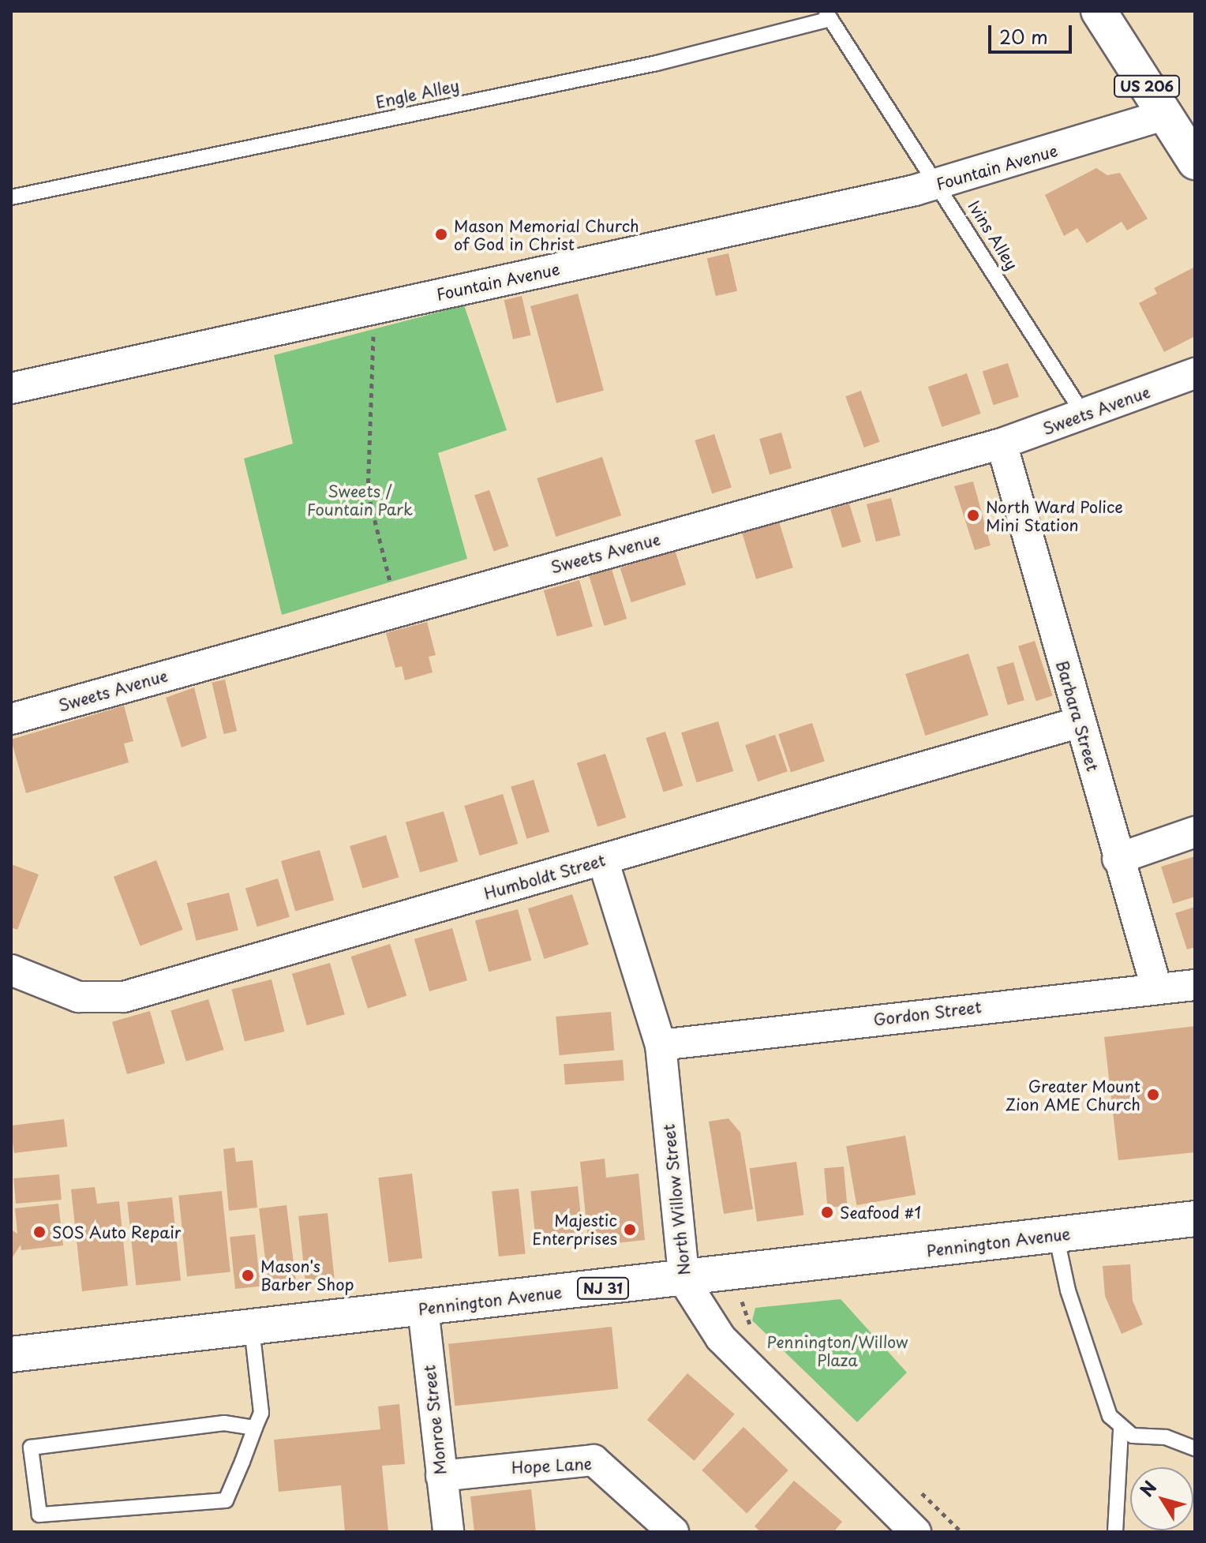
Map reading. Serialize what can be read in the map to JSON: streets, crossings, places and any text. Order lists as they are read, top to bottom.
{
  "streets": {
    "main road": ["US 206", "Pennington Avenue", "NJ 31"],
    "street": [
      "Fountain Avenue",
      "Sweets Avenue",
      "Barbara Street",
      "Humboldt Street",
      "Gordon Street",
      "North Willow Street",
      "Monroe Street",
      "Hope Lane"
    ],
    "lane": ["Engle Alley", "Ivins Alley"]
  },
  "crossings": [
    ["US 206", "Fountain Avenue"],
    ["Engle Alley", "Ivins Alley"],
    ["Fountain Avenue", "Ivins Alley"],
    ["Ivins Alley", "Sweets Avenue"],
    ["Sweets Avenue", "Barbara Street"],
    ["Barbara Street", "Humboldt Street"],
    ["Barbara Street", "Gordon Street"],
    ["Humboldt Street", "North Willow Street"],
    ["Gordon Street", "North Willow Street"],
    ["North Willow Street", "Pennington Avenue"],
    ["Pennington Avenue", "Monroe Street"],
    ["Monroe Street", "Hope Lane"]
  ],
  "parks": ["Sweets / Fountain Park", "Pennington/Willow Plaza"],
  "places": [
    "Mason Memorial Church of God in Christ",
    "North Ward Police Mini Station",
    "Greater Mount Zion AME Church",
    "Seafood #1",
    "Majestic Enterprises",
    "SOS Auto Repair",
    "Mason's Barber Shop"
  ],
  "scale_bar": "20 m",
  "north": "top left"
}
